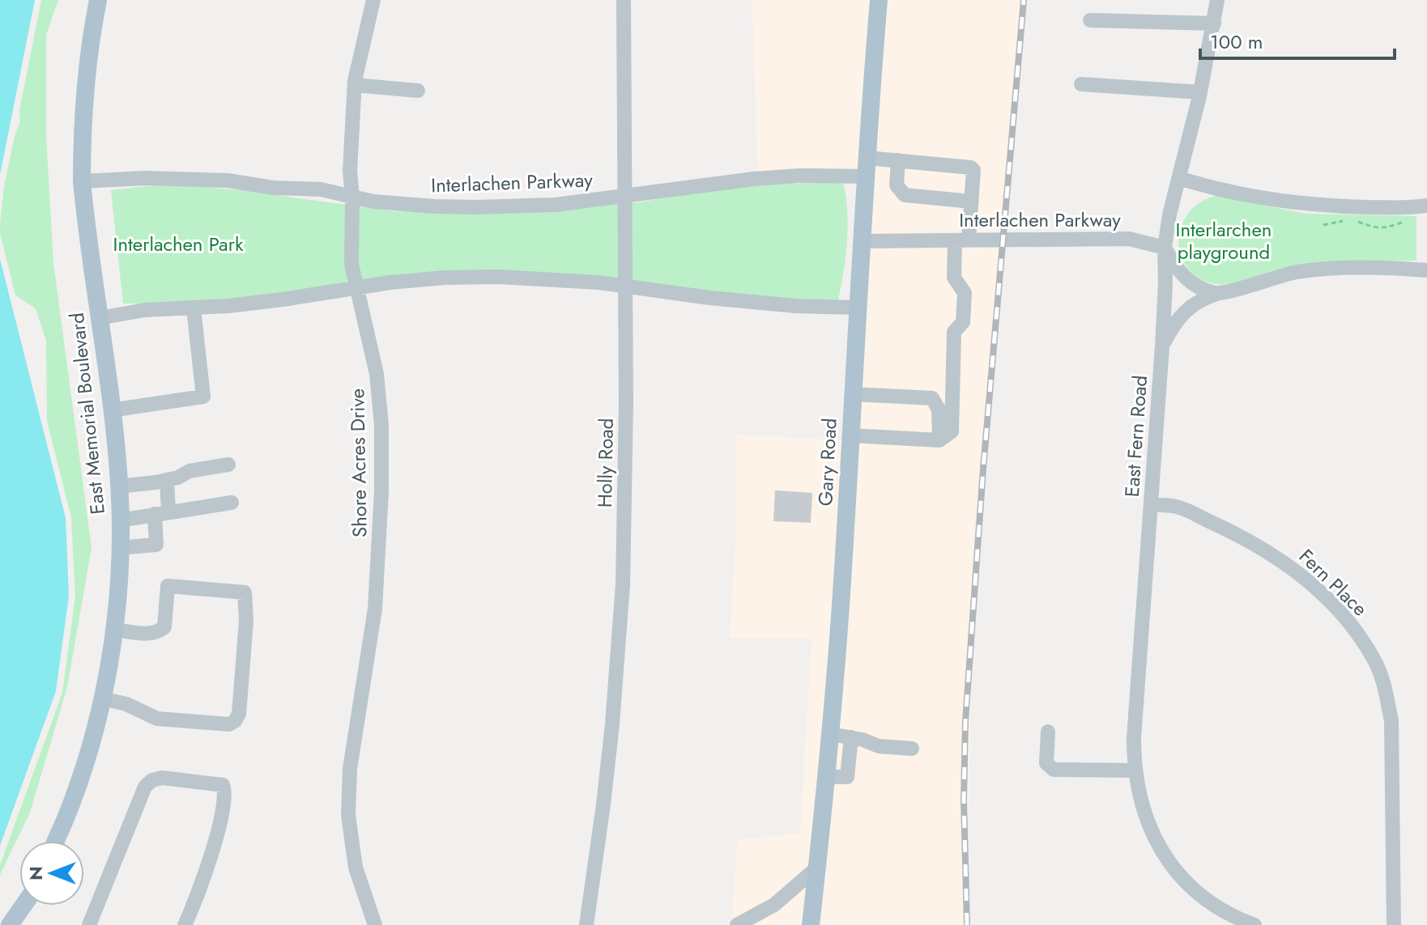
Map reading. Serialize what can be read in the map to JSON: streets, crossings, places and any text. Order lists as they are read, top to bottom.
{
  "streets": {
    "main road": ["East Memorial Boulevard", "Gary Road"],
    "street": [
      "Interlachen Parkway",
      "East Fern Road",
      "Shore Acres Drive",
      "Holly Road",
      "Fern Place"
    ]
  },
  "crossings": [
    ["Interlachen Parkway", "East Memorial Boulevard"],
    ["Interlachen Parkway", "East Fern Road"],
    ["Interlachen Parkway", "Gary Road"],
    ["Interlachen Parkway", "Shore Acres Drive"],
    ["Interlachen Parkway", "Holly Road"],
    ["East Fern Road", "Fern Place"]
  ],
  "parks": ["Interlarchen playground", "Interlachen Park"],
  "scale_bar": "100 m",
  "north": "left"
}
